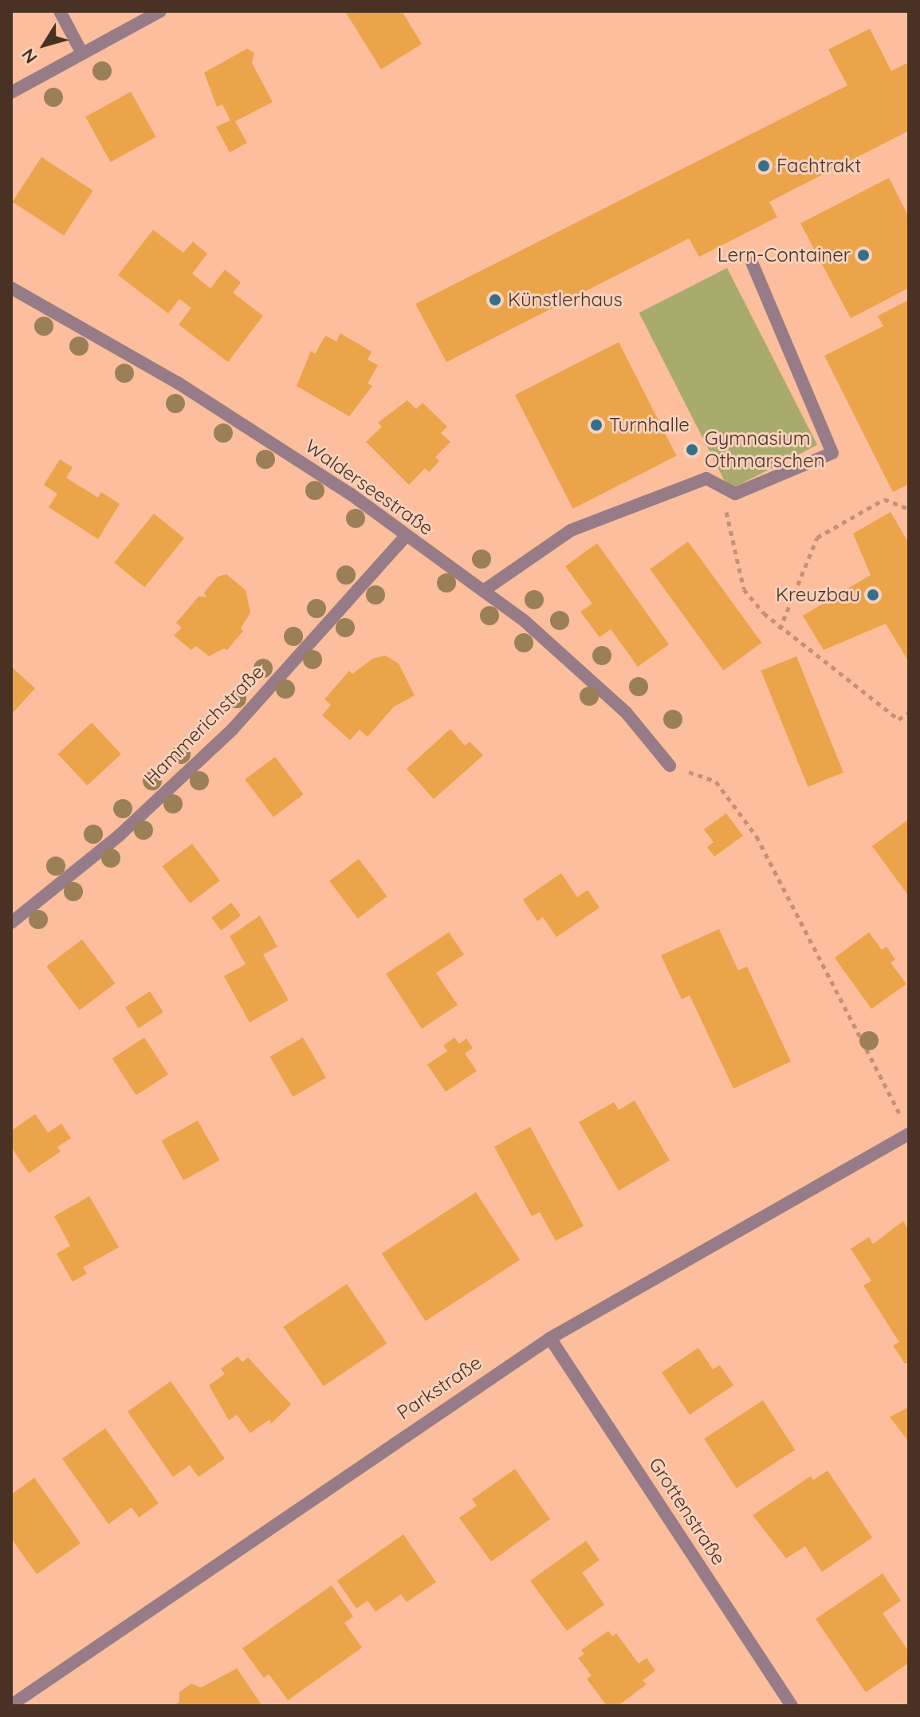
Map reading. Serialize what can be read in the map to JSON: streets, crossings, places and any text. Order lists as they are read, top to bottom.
{
  "streets": {
    "street": [
      "Walderseestraße",
      "Hammerichstraße",
      "Parkstraße",
      "Grottenstraße"
    ]
  },
  "crossings": [
    ["Walderseestraße", "Hammerichstraße"],
    ["Parkstraße", "Grottenstraße"]
  ],
  "places": [
    "Fachtrakt",
    "Lern-Container",
    "Künstlerhaus",
    "Turnhalle",
    "Gymnasium Othmarschen",
    "Kreuzbau"
  ],
  "north": "bottom left"
}
